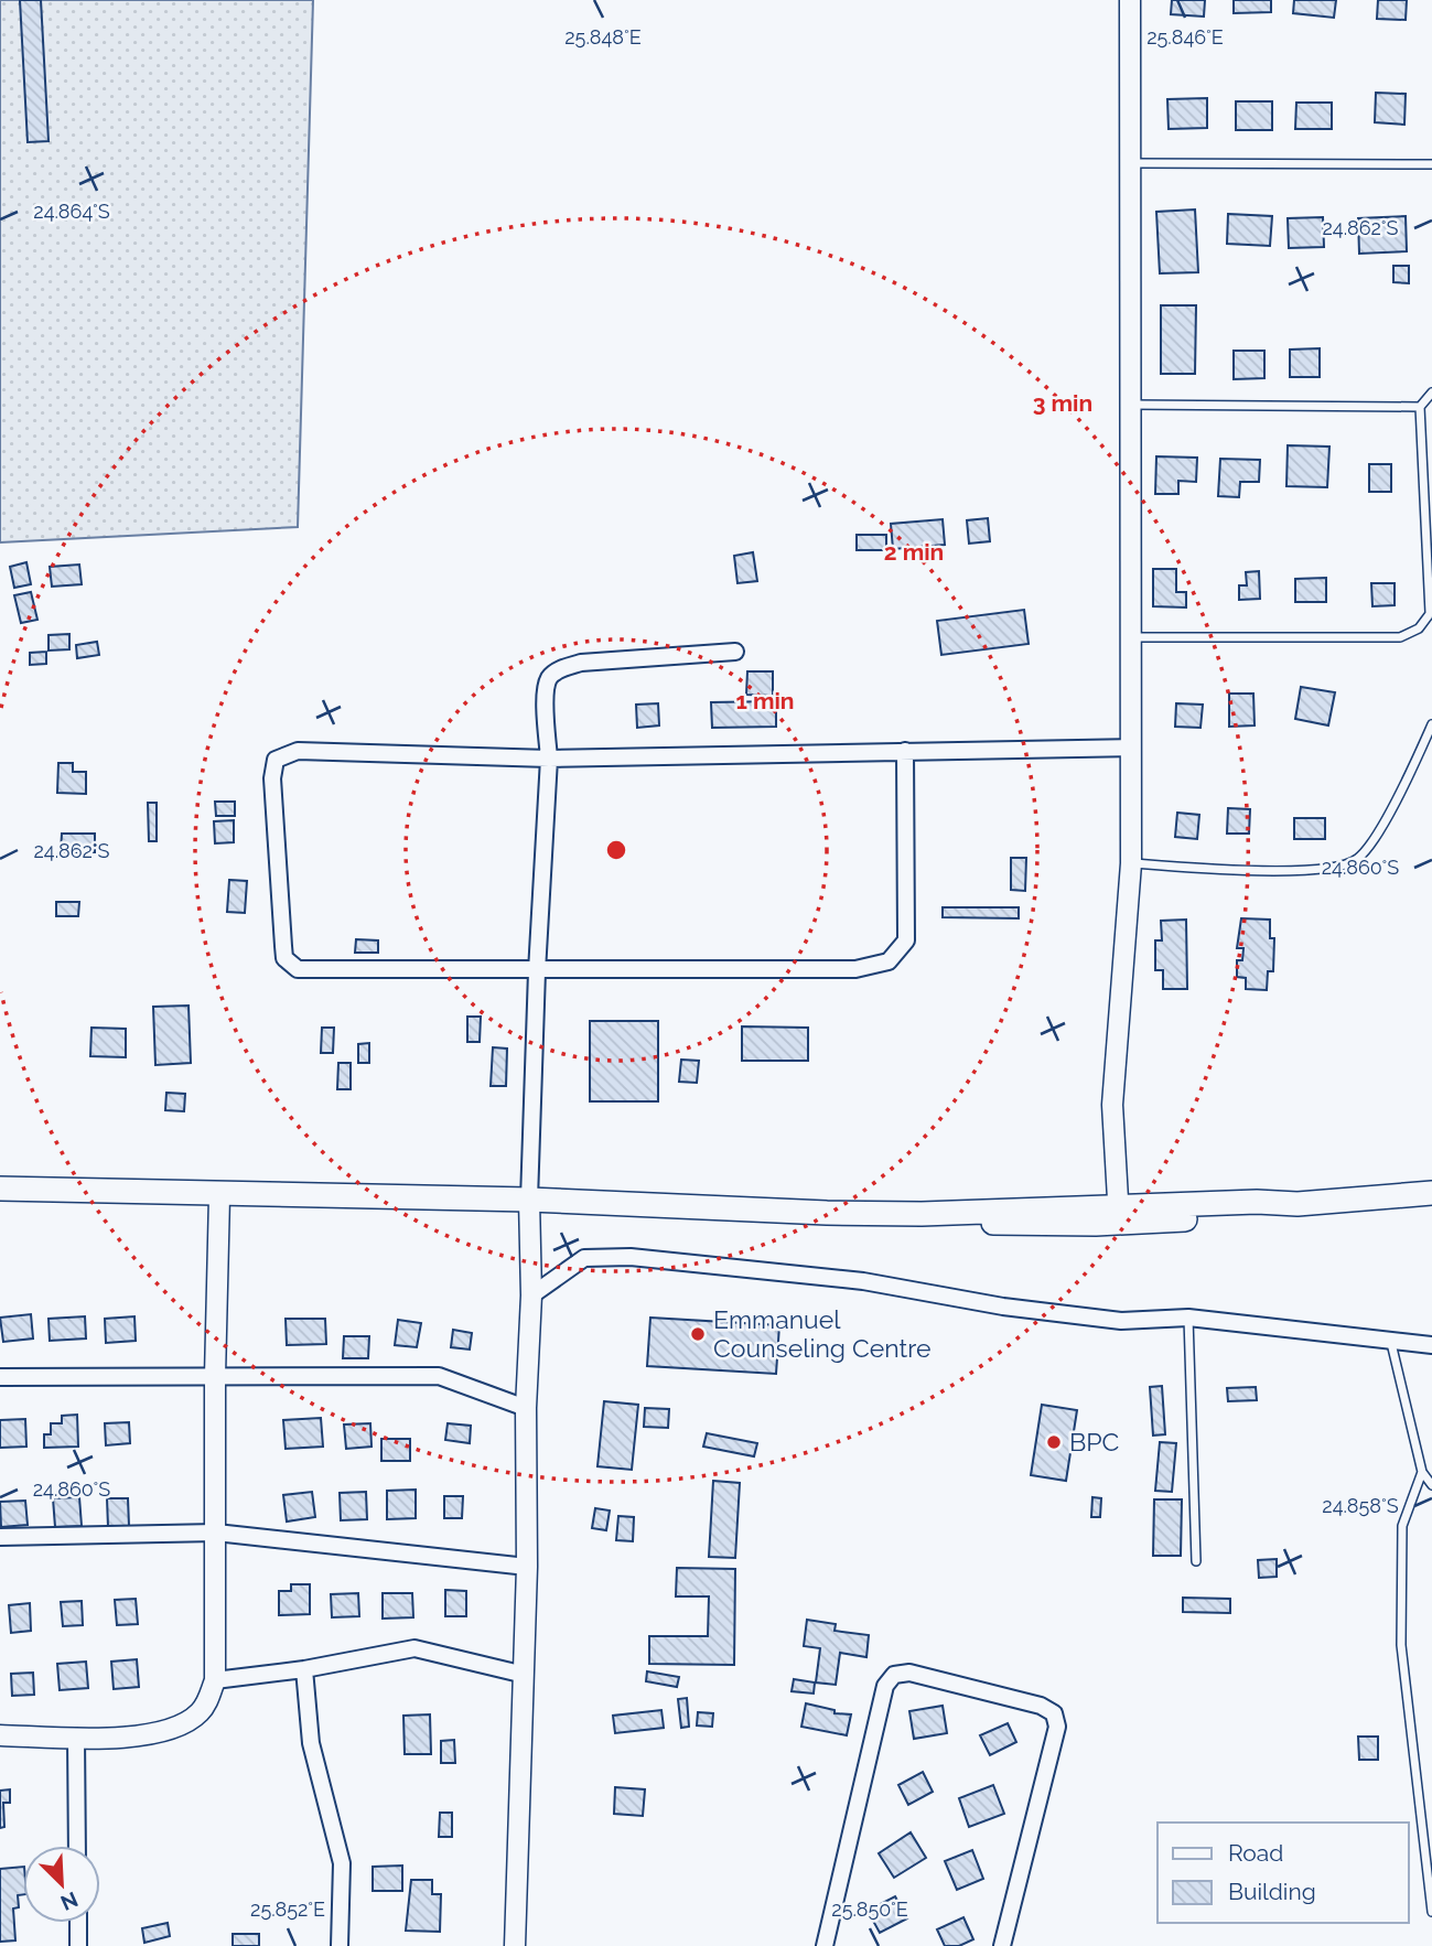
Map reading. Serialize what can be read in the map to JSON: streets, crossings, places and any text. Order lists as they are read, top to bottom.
{
  "places": ["Emmanuel Counseling Centre", "BPC"],
  "legend": ["Road", "Building"],
  "north": "bottom right",
  "coordinates": [
    "25.848°E",
    "25.846°E",
    "24.864°S",
    "24.862°S",
    "24.860°S",
    "24.858°S",
    "25.852°E",
    "25.850°E"
  ],
  "rings": ["3 min", "2 min", "1 min"]
}
